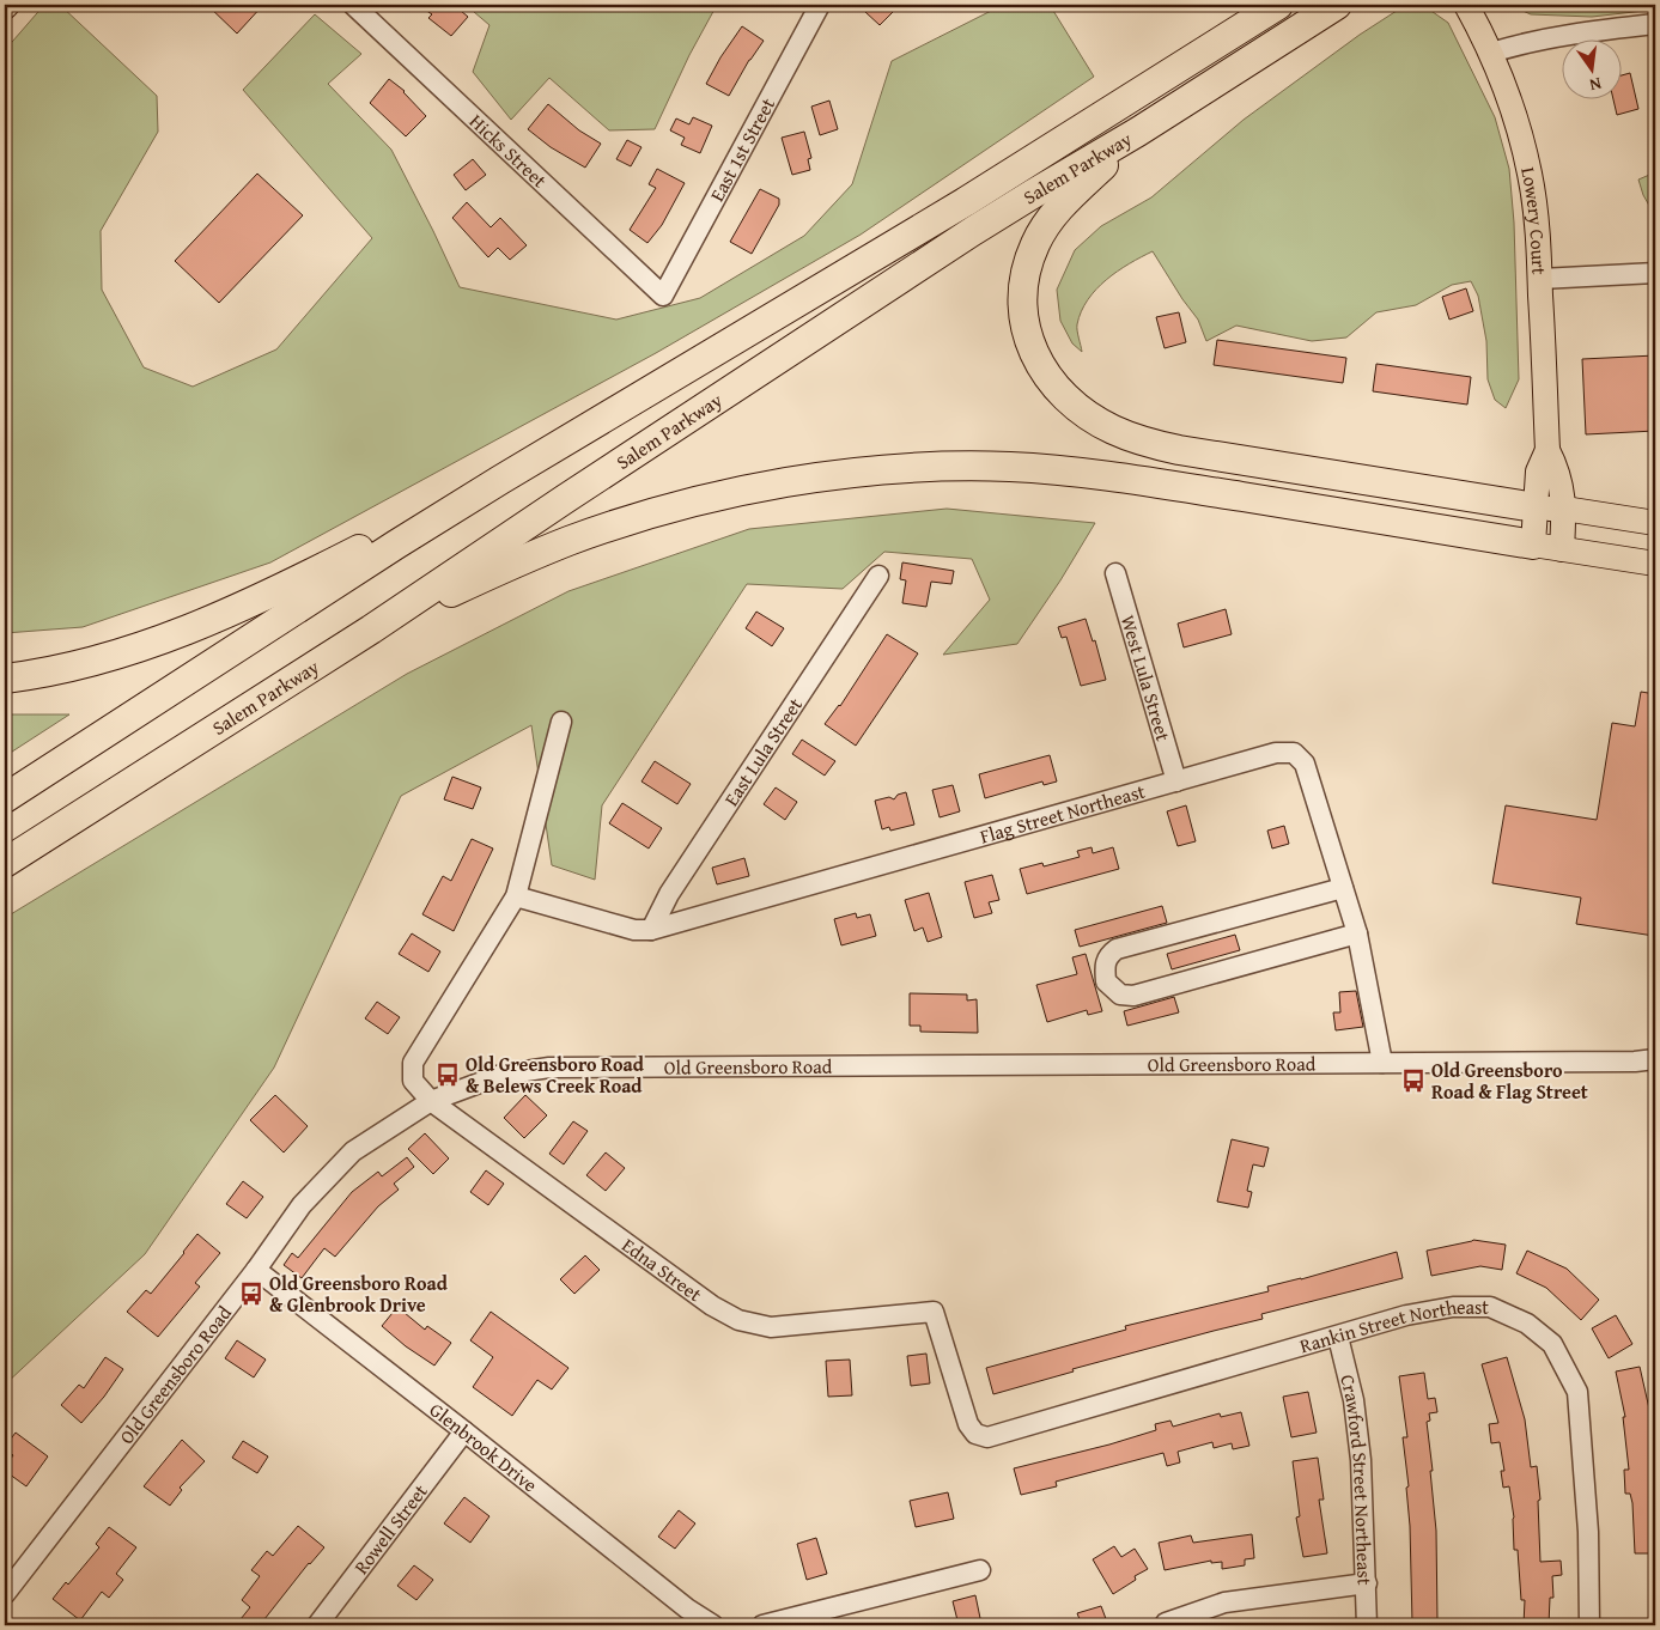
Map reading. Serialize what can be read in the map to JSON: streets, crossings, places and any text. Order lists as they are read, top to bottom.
{
  "streets": {
    "highway": ["Salem Parkway"],
    "main road": ["Lowery Court"],
    "street": [
      "Hicks Street",
      "East 1st Street",
      "West Lula Street",
      "East Lula Street",
      "Flag Street Northeast",
      "Old Greensboro Road",
      "Edna Street",
      "Rankin Street Northeast",
      "Glenbrook Drive",
      "Crawford Street Northeast",
      "Rowell Street"
    ]
  },
  "crossings": [
    ["Hicks Street", "East 1st Street"],
    ["West Lula Street", "Flag Street Northeast"],
    ["East Lula Street", "Flag Street Northeast"],
    ["Flag Street Northeast", "Old Greensboro Road"],
    ["Flag Street Northeast", "Edna Street"],
    ["Old Greensboro Road", "Edna Street"],
    ["Old Greensboro Road", "Glenbrook Drive"],
    ["Edna Street", "Rankin Street Northeast"],
    ["Rankin Street Northeast", "Crawford Street Northeast"],
    ["Glenbrook Drive", "Rowell Street"]
  ],
  "places": {
    "bus stop": ["Old Greensboro Road & Belews Creek Road", "Old Greensboro Road & Flag Street", "Old Greensboro Road & Glenbrook Drive"]
  },
  "north": "bottom"
}
